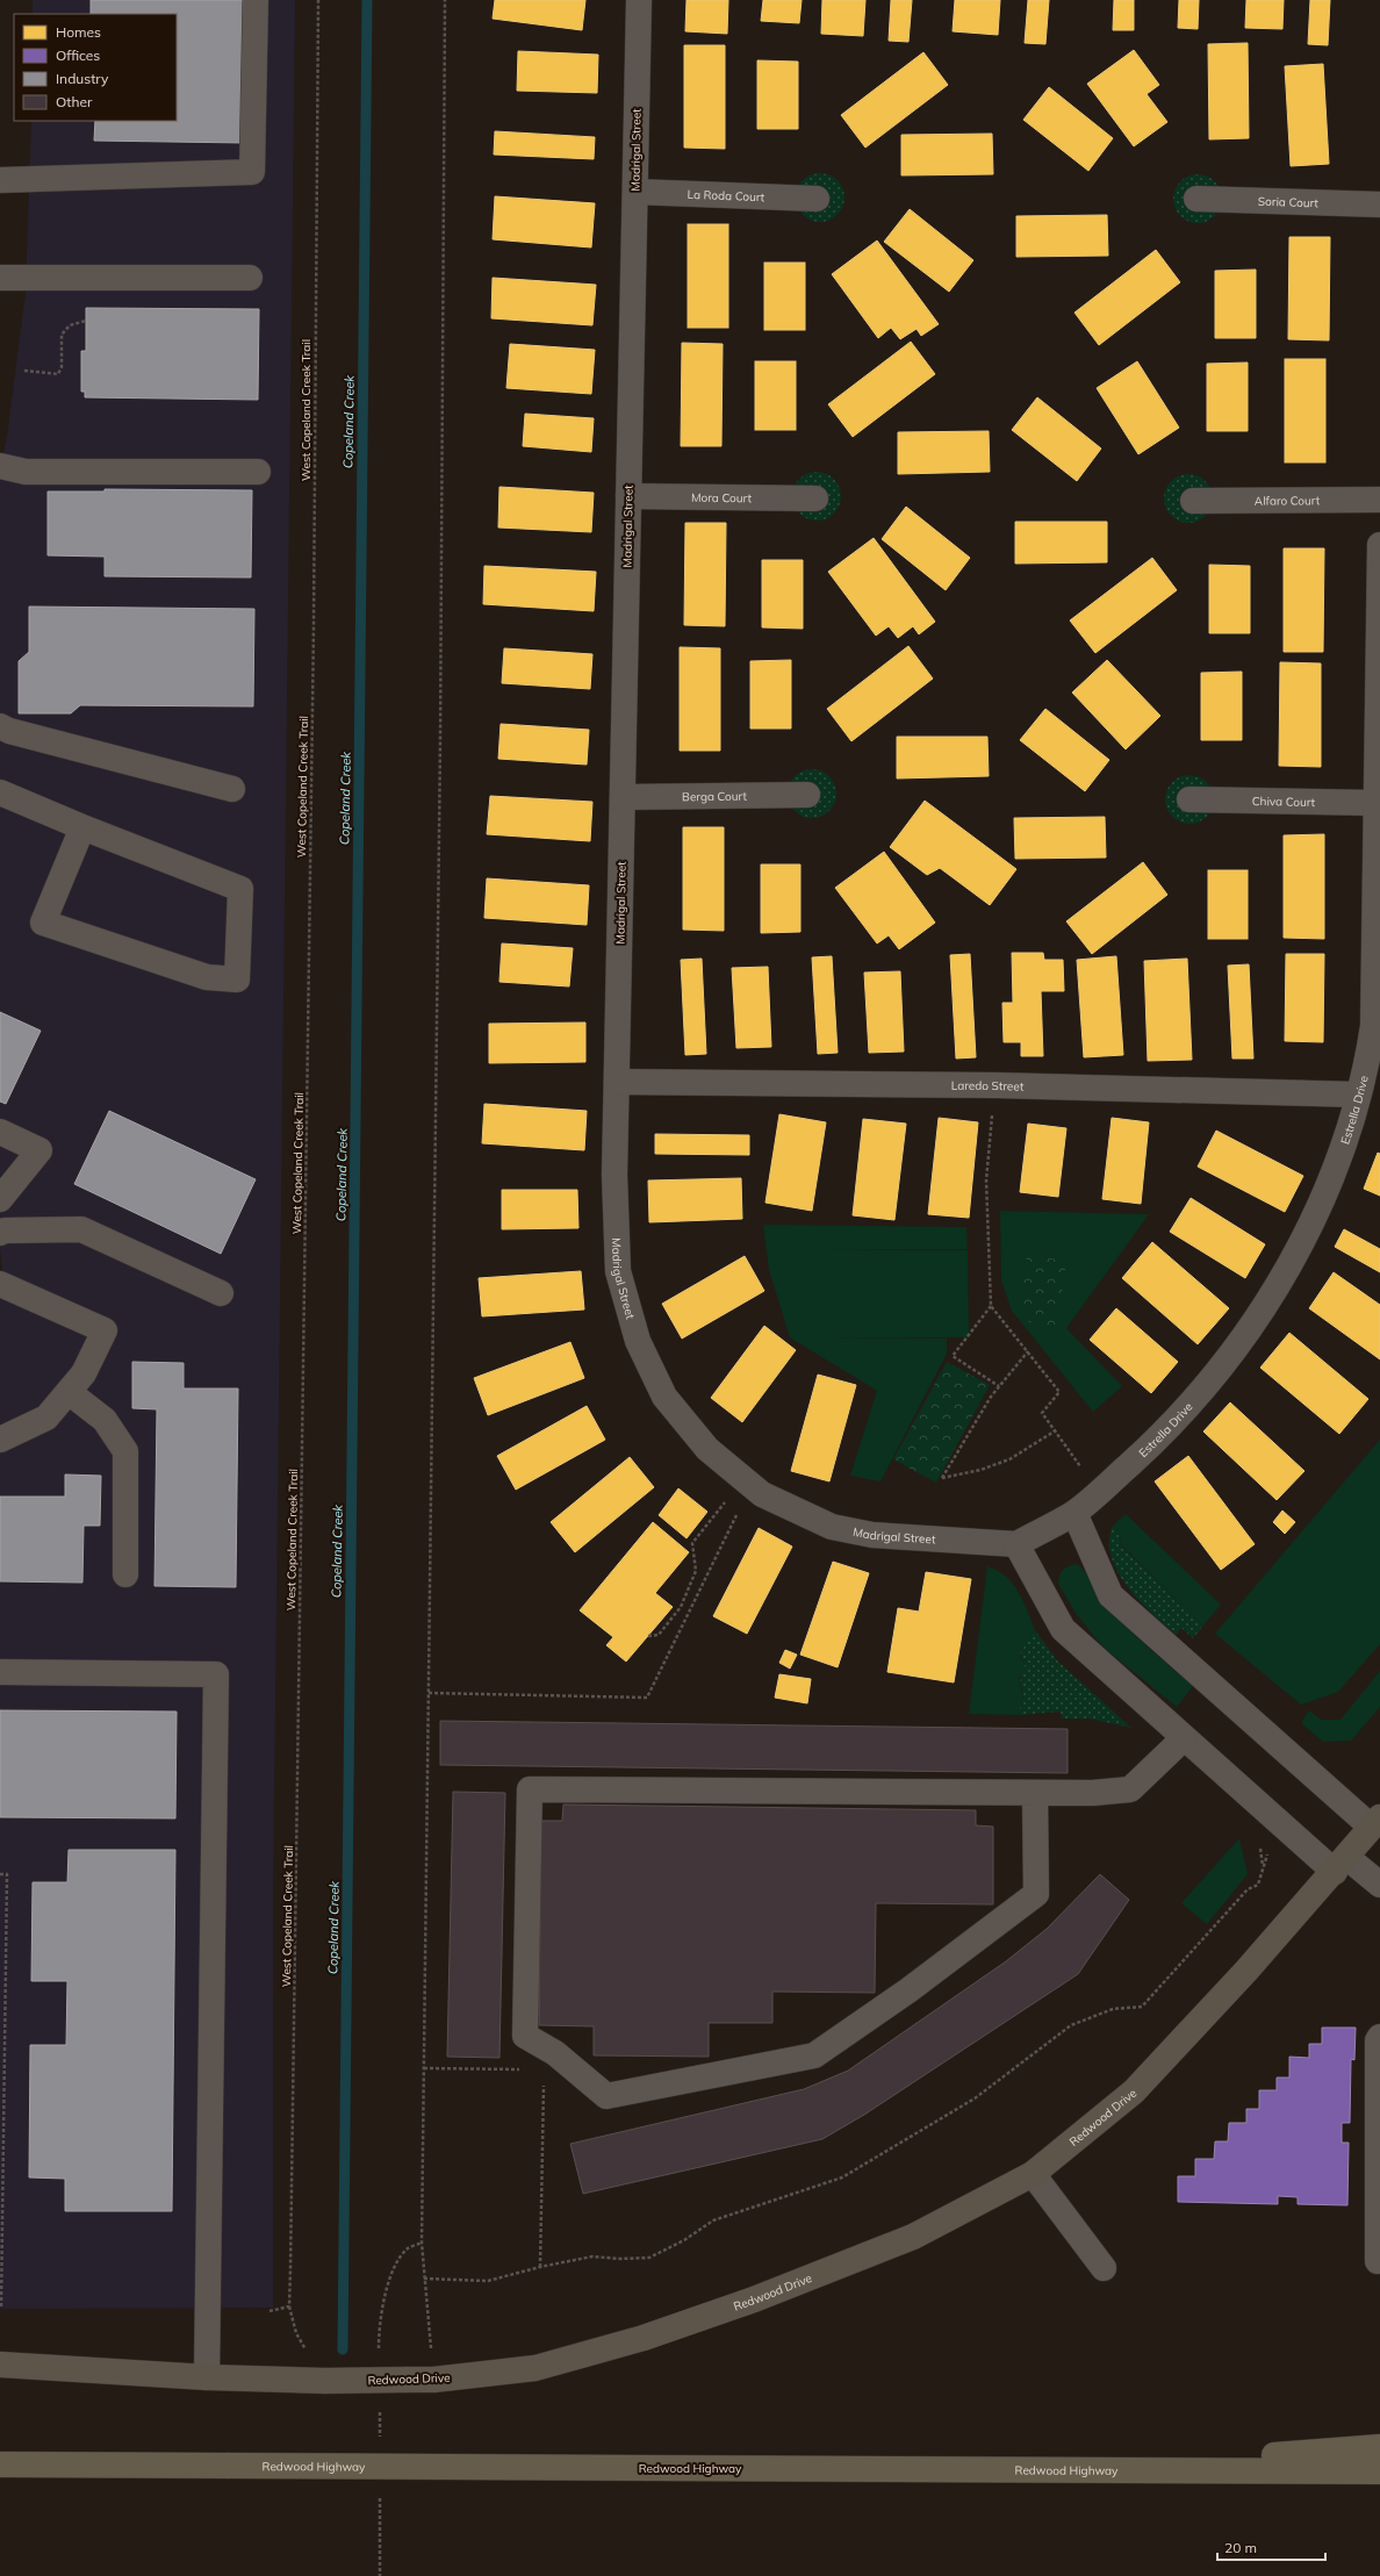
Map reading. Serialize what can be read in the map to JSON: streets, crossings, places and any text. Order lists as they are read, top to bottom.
{
  "streets": {
    "highway": ["Redwood Highway"],
    "main road": ["Redwood Drive"],
    "street": [
      "Madrigal Street",
      "La Roda Court",
      "Soria Court",
      "Mora Court",
      "Alfaro Court",
      "Berga Court",
      "Chiva Court",
      "Laredo Street",
      "Estrella Drive"
    ],
    "path": ["West Copeland Creek Trail"]
  },
  "crossings": [
    ["Madrigal Street", "La Roda Court"],
    ["Madrigal Street", "Mora Court"],
    ["Madrigal Street", "Berga Court"],
    ["Madrigal Street", "Laredo Street"],
    ["Madrigal Street", "Estrella Drive"],
    ["Chiva Court", "Estrella Drive"],
    ["Laredo Street", "Estrella Drive"]
  ],
  "water": ["Copeland Creek"],
  "legend": [
    "Homes",
    "Offices",
    "Industry",
    "Other"
  ],
  "scale_bar": "20 m"
}
